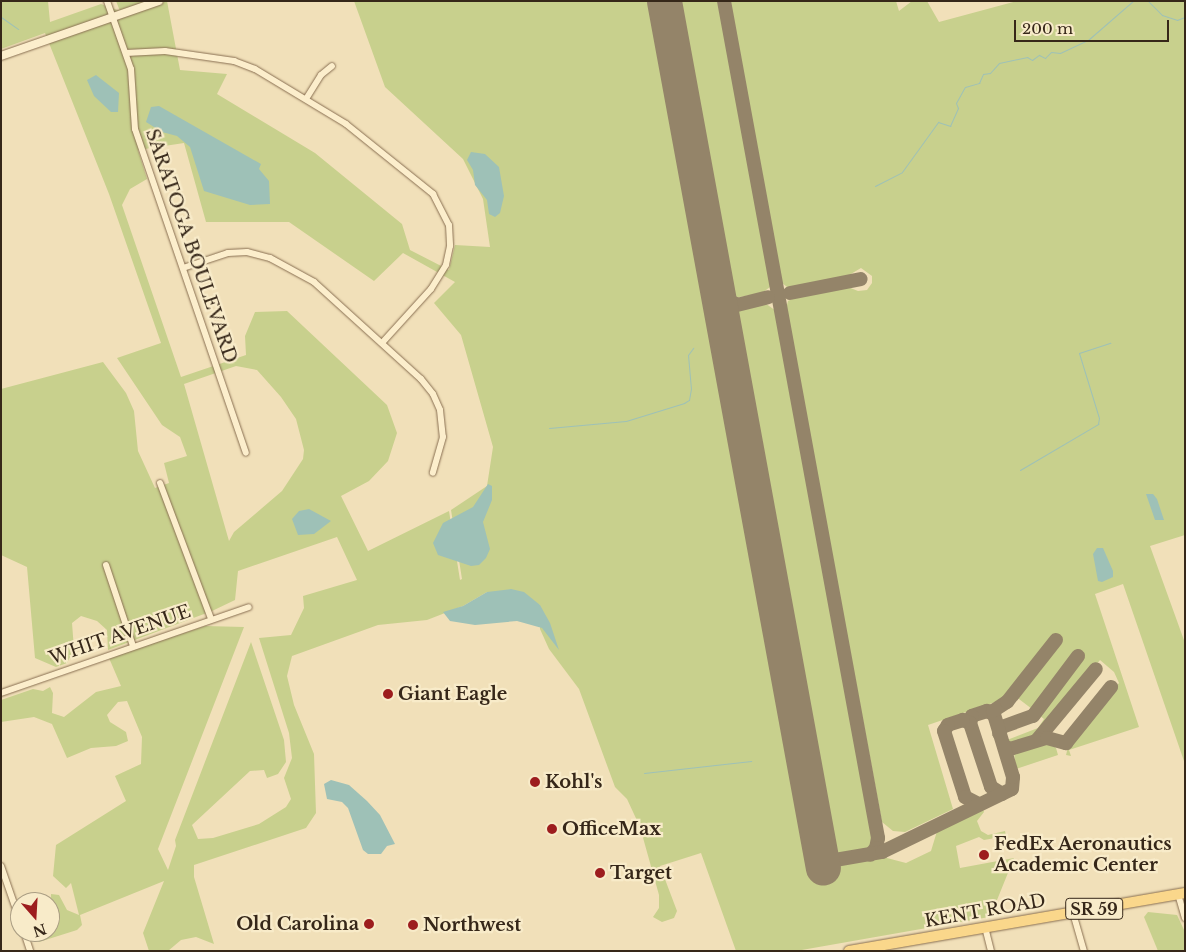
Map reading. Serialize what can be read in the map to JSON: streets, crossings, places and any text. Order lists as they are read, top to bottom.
{
  "streets": {
    "main road": ["SR 59", "KENT ROAD"],
    "street": ["SARATOGA BOULEVARD", "WHIT AVENUE"]
  },
  "places": [
    "Giant Eagle",
    "Kohl's",
    "OfficeMax",
    "FedEx Aeronautics Academic Center",
    "Target",
    "Old Carolina",
    "Northwest"
  ],
  "scale_bar": "200 m",
  "north": "bottom"
}
